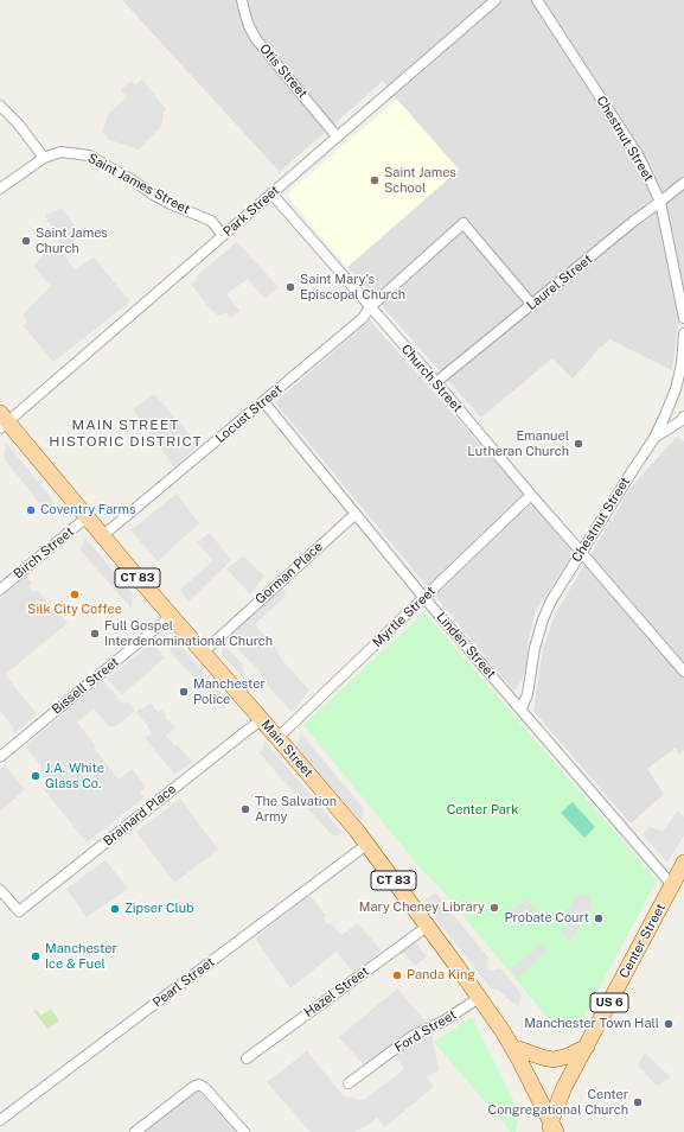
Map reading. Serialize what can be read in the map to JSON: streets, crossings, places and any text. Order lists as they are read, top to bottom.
{
  "streets": {
    "main road": [
      "CT 83",
      "Main Street",
      "Center Street",
      "US 6"
    ],
    "street": [
      "Otis Street",
      "Chestnut Street",
      "Saint James Street",
      "Park Street",
      "Laurel Street",
      "Church Street",
      "Locust Street",
      "Birch Street",
      "Gorman Place",
      "Myrtle Street",
      "Linden Street",
      "Bissell Street",
      "Brainard Place",
      "Pearl Street",
      "Hazel Street",
      "Ford Street"
    ]
  },
  "crossings": [
    ["Otis Street", "Park Street"],
    ["Chestnut Street", "Laurel Street"],
    ["Chestnut Street", "Church Street"],
    ["Chestnut Street", "Linden Street"],
    ["Saint James Street", "Park Street"],
    ["Park Street", "Church Street"],
    ["Park Street", "Main Street"],
    ["Laurel Street", "Church Street"],
    ["Laurel Street", "Locust Street"],
    ["Church Street", "Locust Street"],
    ["Church Street", "Myrtle Street"],
    ["Locust Street", "Linden Street"],
    ["Locust Street", "Main Street"],
    ["Birch Street", "Main Street"],
    ["Gorman Place", "Linden Street"],
    ["Gorman Place", "Main Street"],
    ["Myrtle Street", "Linden Street"],
    ["Myrtle Street", "Main Street"],
    ["Linden Street", "Center Street"],
    ["Bissell Street", "Main Street"],
    ["Main Street", "Brainard Place"],
    ["Main Street", "Center Street"],
    ["Main Street", "Pearl Street"],
    ["Main Street", "Hazel Street"],
    ["Main Street", "Ford Street"]
  ],
  "districts": ["MAIN STREET HISTORIC DISTRICT"],
  "parks": ["Center Park"],
  "places": [
    "Saint James School",
    "Saint James Church",
    "Saint Mary's Episcopal Church",
    "Emanuel Lutheran Church",
    "Coventry Farms",
    "Silk City Coffee",
    "Full Gospel Interdenominational Church",
    "Manchester Police",
    "J.A. White Glass Co.",
    "The Salvation Army",
    "Mary Cheney Library",
    "Zipser Club",
    "Probate Court",
    "Manchester Ice & Fuel",
    "Panda King",
    "Manchester Town Hall",
    "Center Congregational Church"
  ]
}
